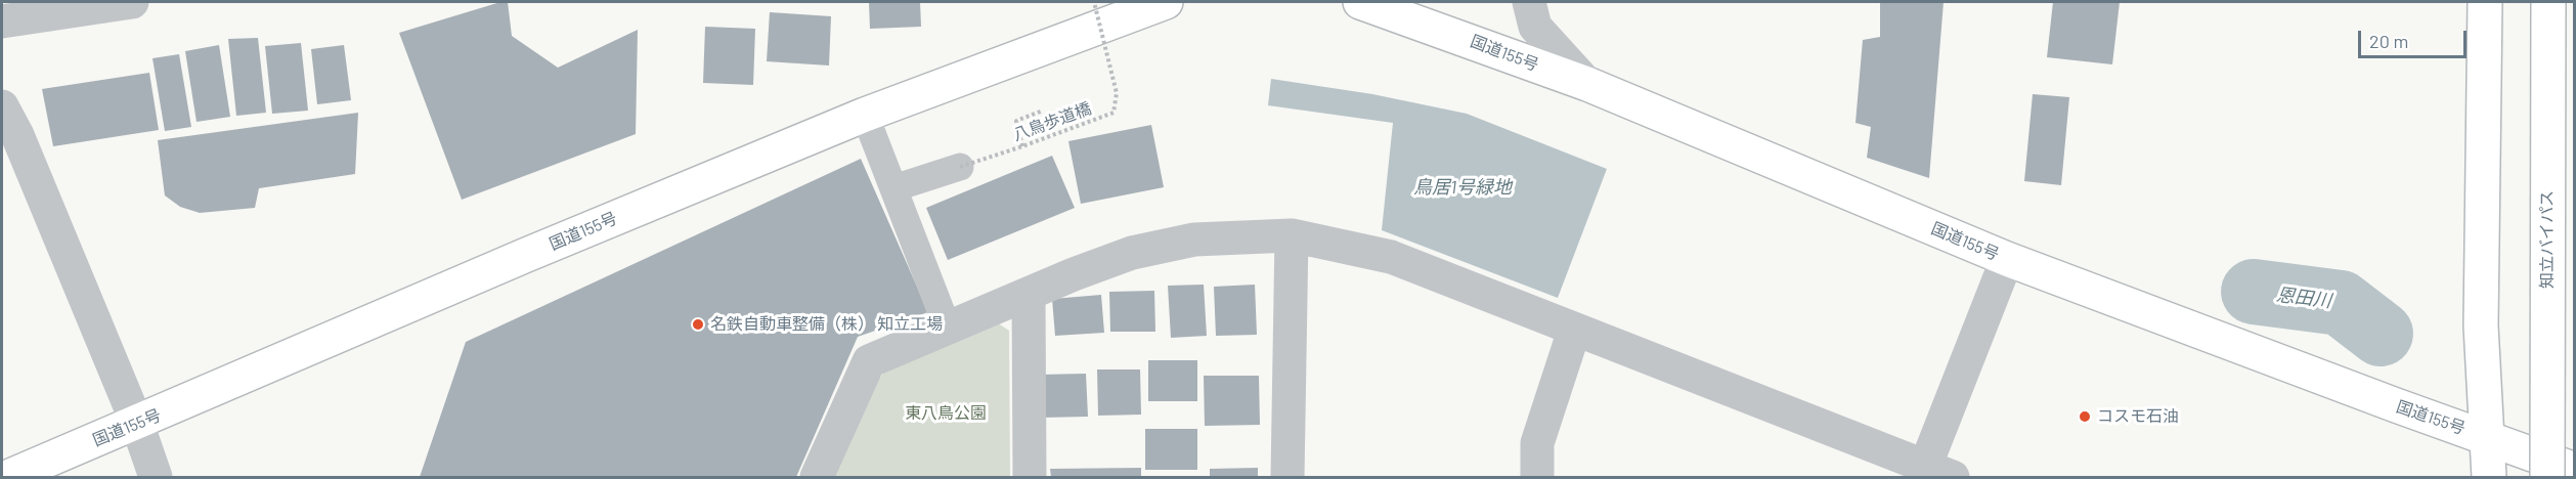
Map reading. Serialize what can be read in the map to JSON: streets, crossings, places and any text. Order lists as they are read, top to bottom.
{
  "streets": {
    "highway": ["国道155号", "知立バイパス"],
    "path": ["八鳥歩道橋"]
  },
  "water": ["鳥居1号緑地", "恩田川"],
  "parks": ["東八鳥公園"],
  "places": ["名鉄自動車整備（株） 知立工場", "コスモ石油"],
  "scale_bar": "20 m"
}
